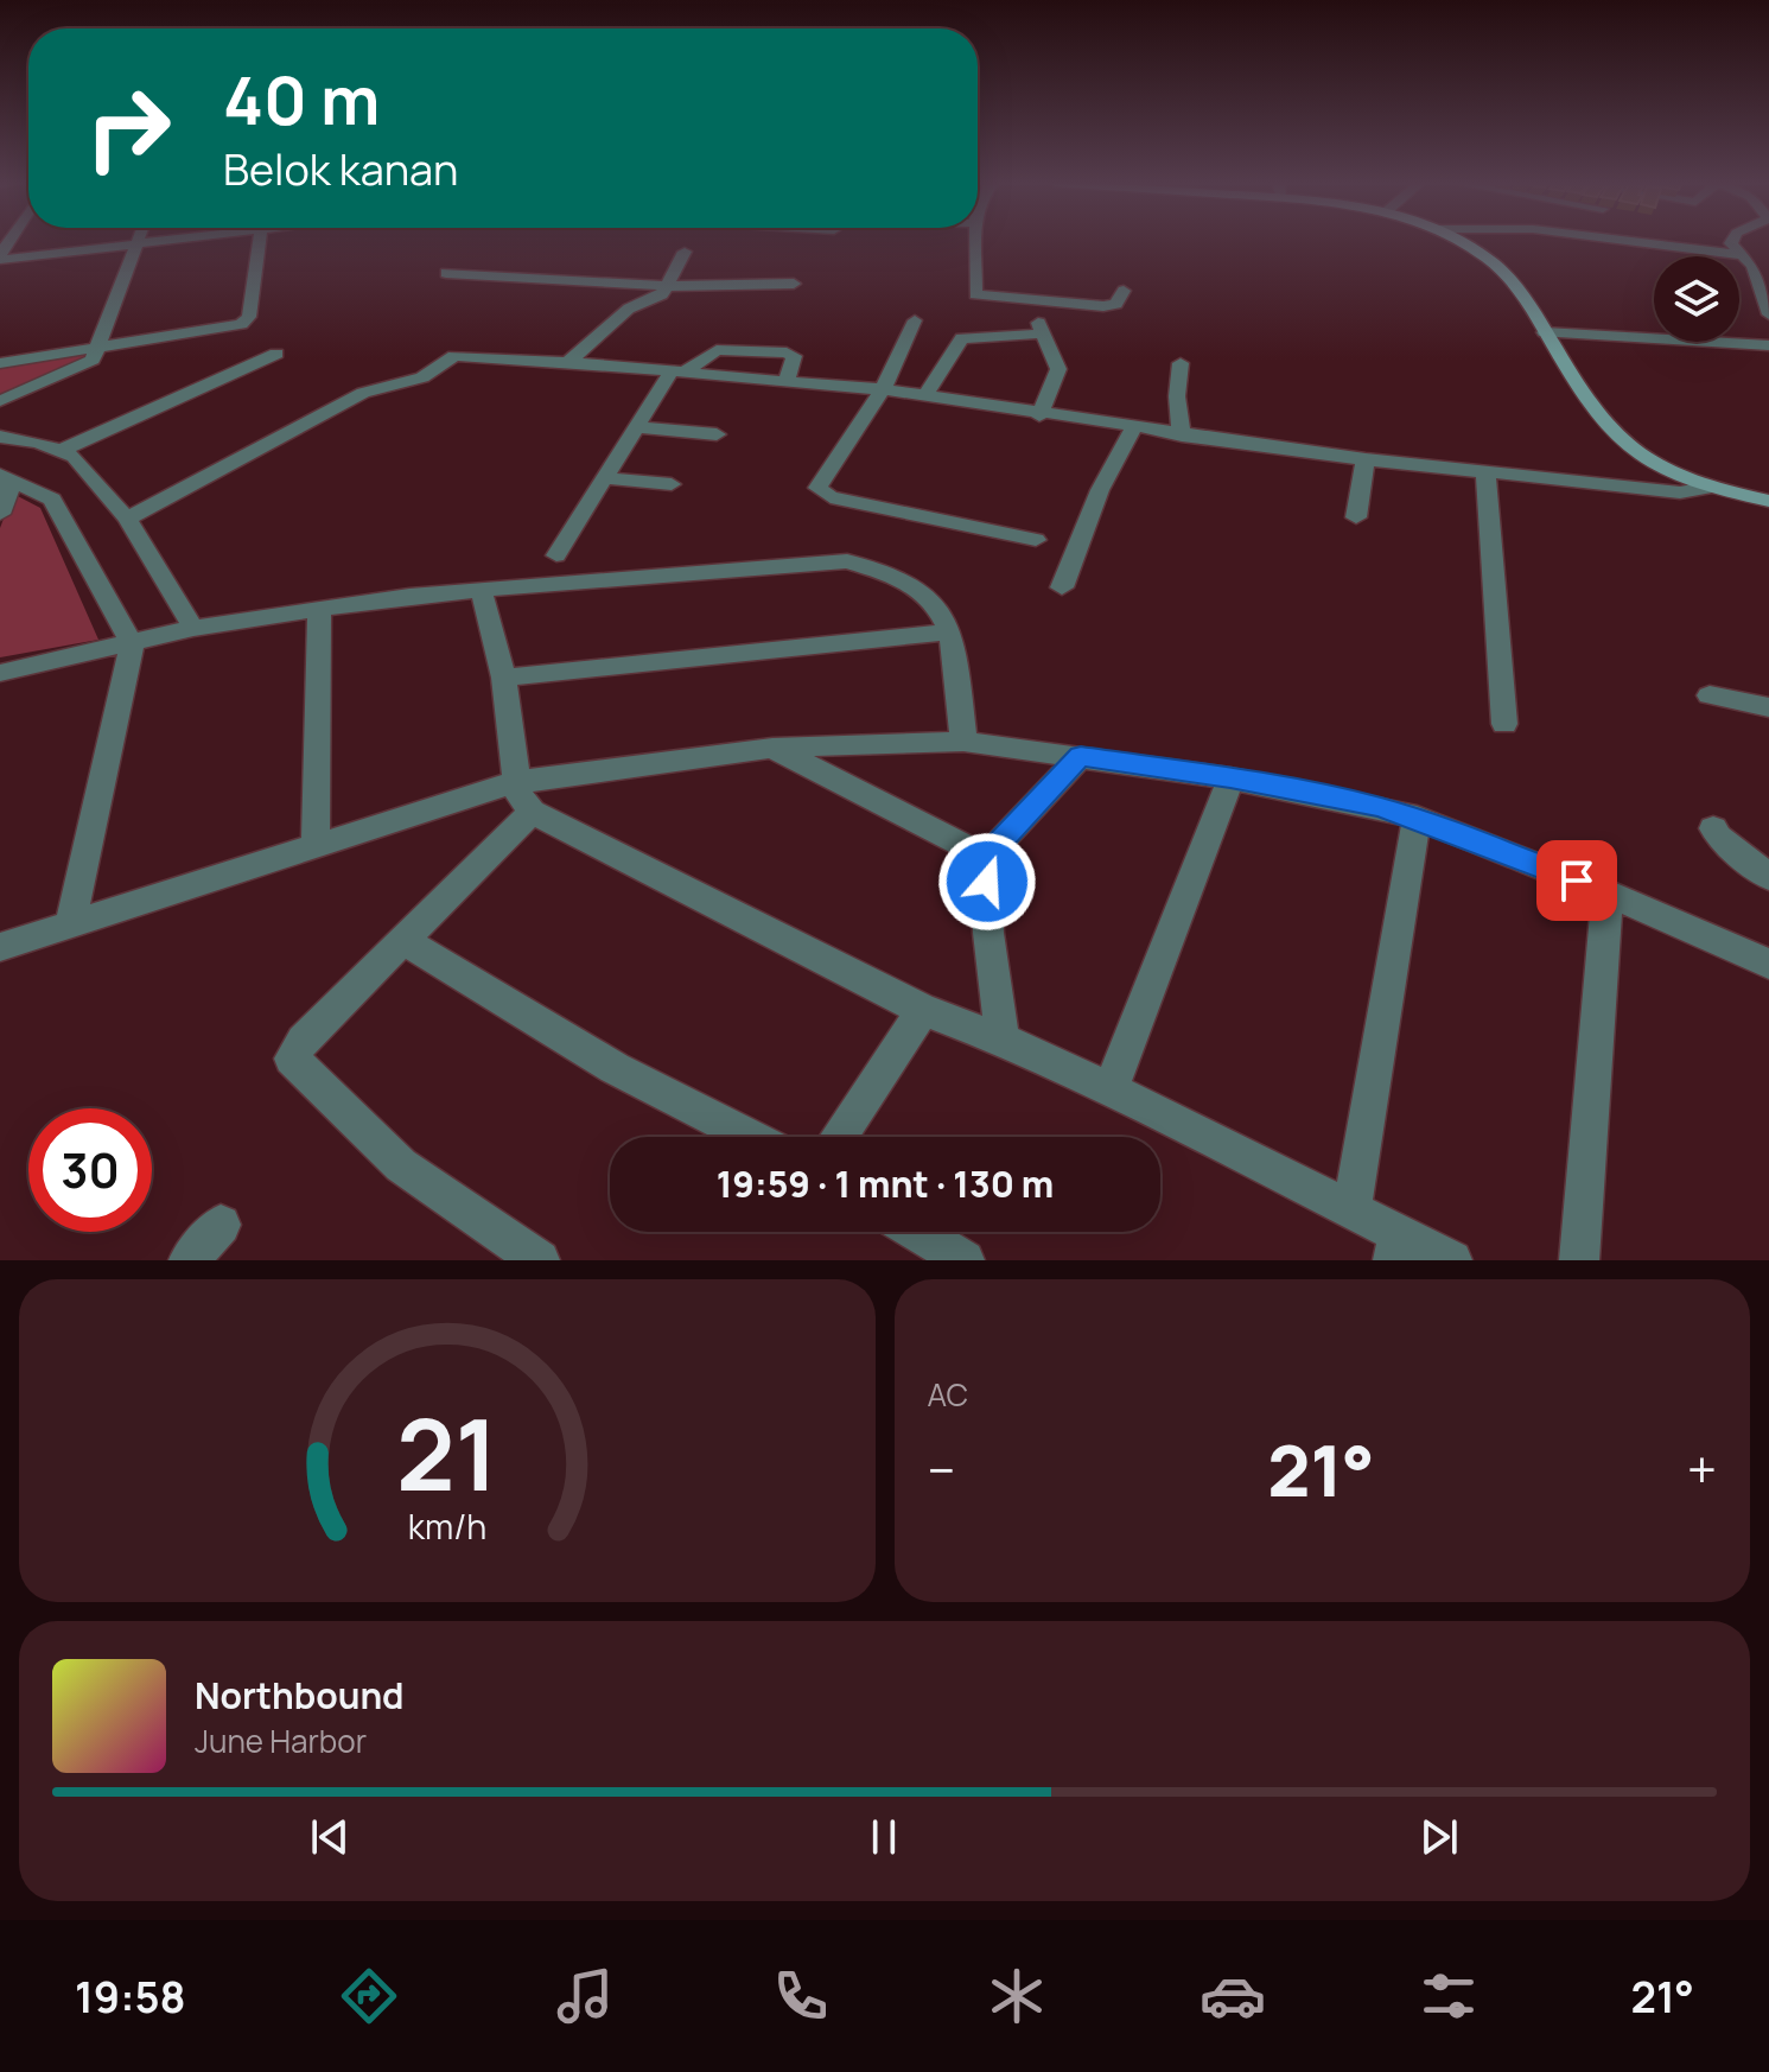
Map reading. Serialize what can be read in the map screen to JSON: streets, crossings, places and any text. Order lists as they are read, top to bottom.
{
  "page": {
    "turn": ["40 m", "Belok kanan"],
    "limit": "30",
    "trip": "19:59 · 1 mnt · 130 m",
    "tile": "AC",
    "heat": ["−", "21°", "+"],
    "song": ["Northbound", "June Harbor"],
    "tabs": ["19:58", "21°"],
    "gauge": ["21", "km/h"]
  }
}
